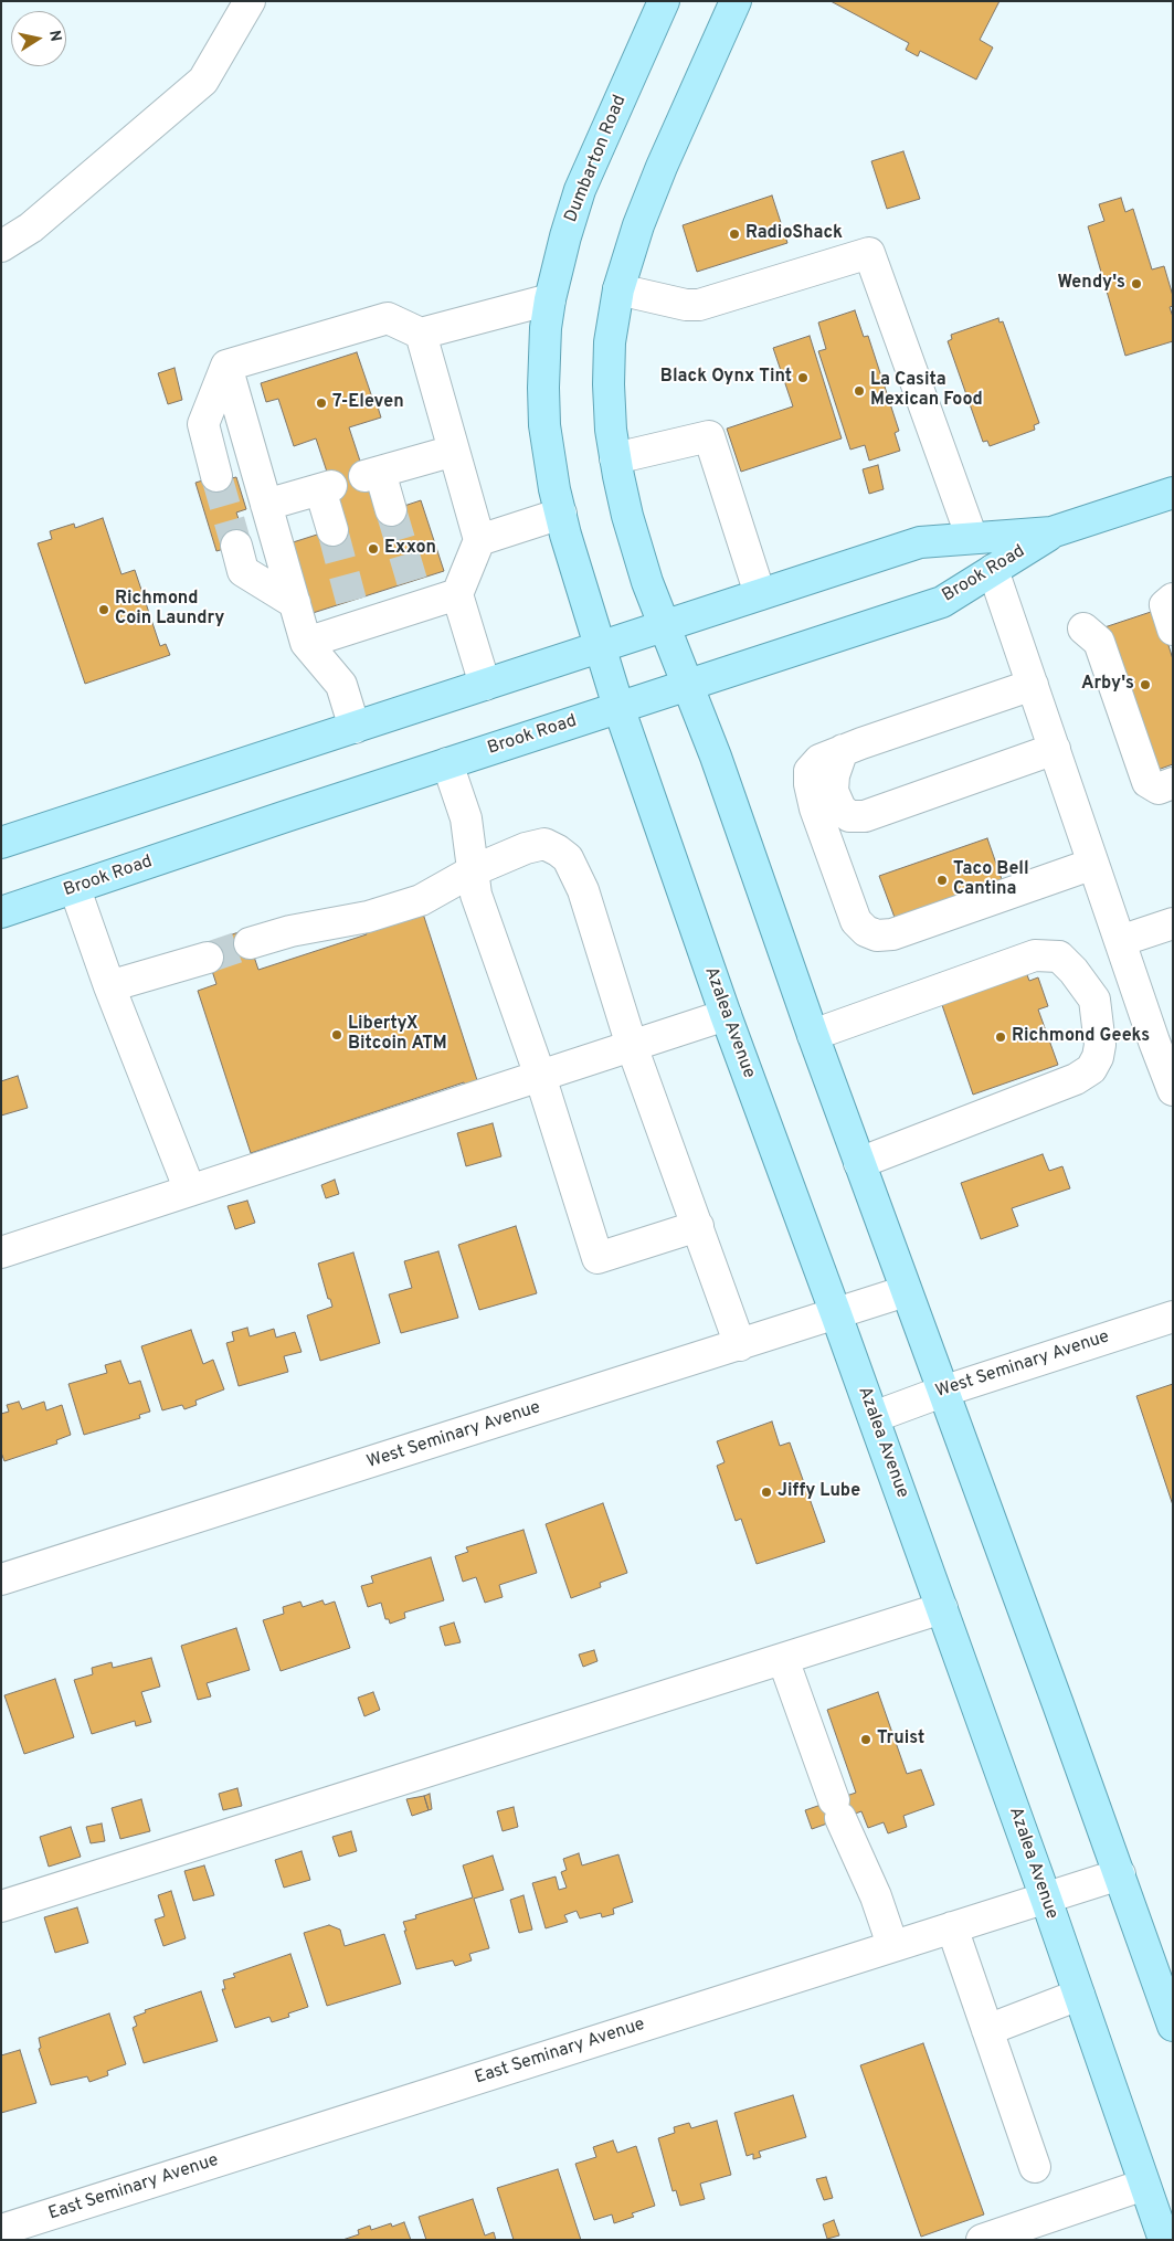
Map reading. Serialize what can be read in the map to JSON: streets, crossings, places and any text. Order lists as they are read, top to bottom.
{
  "streets": {
    "main road": ["Dumbarton Road", "Brook Road", "Azalea Avenue"],
    "street": ["West Seminary Avenue", "East Seminary Avenue"]
  },
  "crossings": [
    ["Dumbarton Road", "Brook Road"],
    ["Dumbarton Road", "Azalea Avenue"],
    ["Brook Road", "Azalea Avenue"],
    ["Azalea Avenue", "West Seminary Avenue"],
    ["Azalea Avenue", "East Seminary Avenue"]
  ],
  "places": [
    "RadioShack",
    "Wendy's",
    "Black Oynx Tint",
    "La Casita Mexican Food",
    "7-Eleven",
    "Exxon",
    "Richmond Coin Laundry",
    "Arby's",
    "Taco Bell Cantina",
    "LibertyX Bitcoin ATM",
    "Richmond Geeks",
    "Jiffy Lube",
    "Truist"
  ],
  "north": "right"
}
